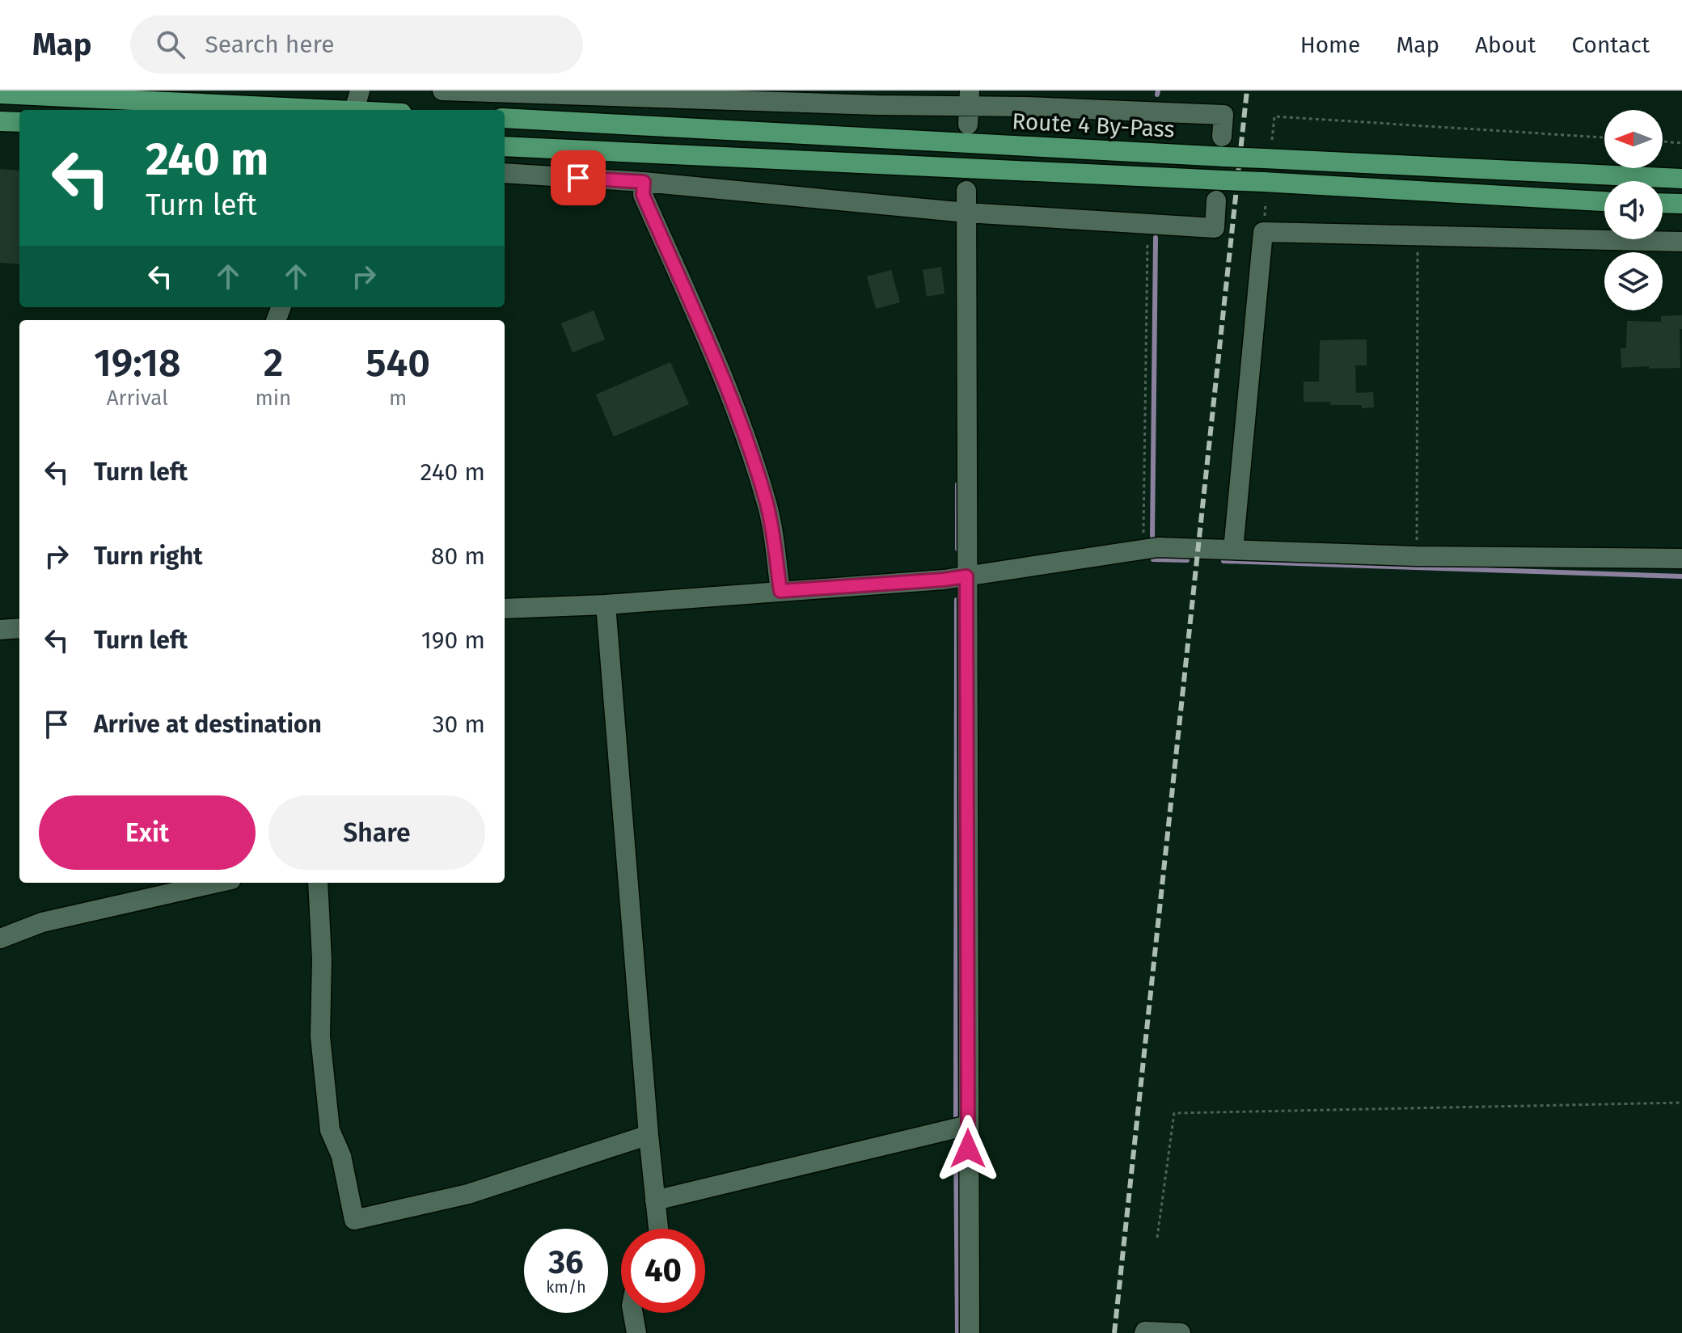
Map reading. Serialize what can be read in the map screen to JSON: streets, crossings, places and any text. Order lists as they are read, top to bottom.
{
  "streets": {
    "highway": ["Route 4 By-Pass"]
  },
  "north": "left",
  "page": {
    "header": "Map",
    "search": "Search here",
    "nav": [
      "Home",
      "Map",
      "About",
      "Contact"
    ],
    "turn": ["240 m", "Turn left"],
    "eta": [
      "19:18",
      "Arrival",
      "2",
      "min",
      "540",
      "m"
    ],
    "list": [
      {
        "name": "Turn left",
        "value": "240 m"
      },
      {
        "name": "Turn right",
        "value": "80 m"
      },
      {
        "name": "Turn left",
        "value": "190 m"
      },
      {
        "name": "Arrive at destination",
        "value": "30 m"
      }
    ],
    "buttons": ["Exit", "Share"],
    "speed": "36 km/h",
    "limit": "40"
  }
}
